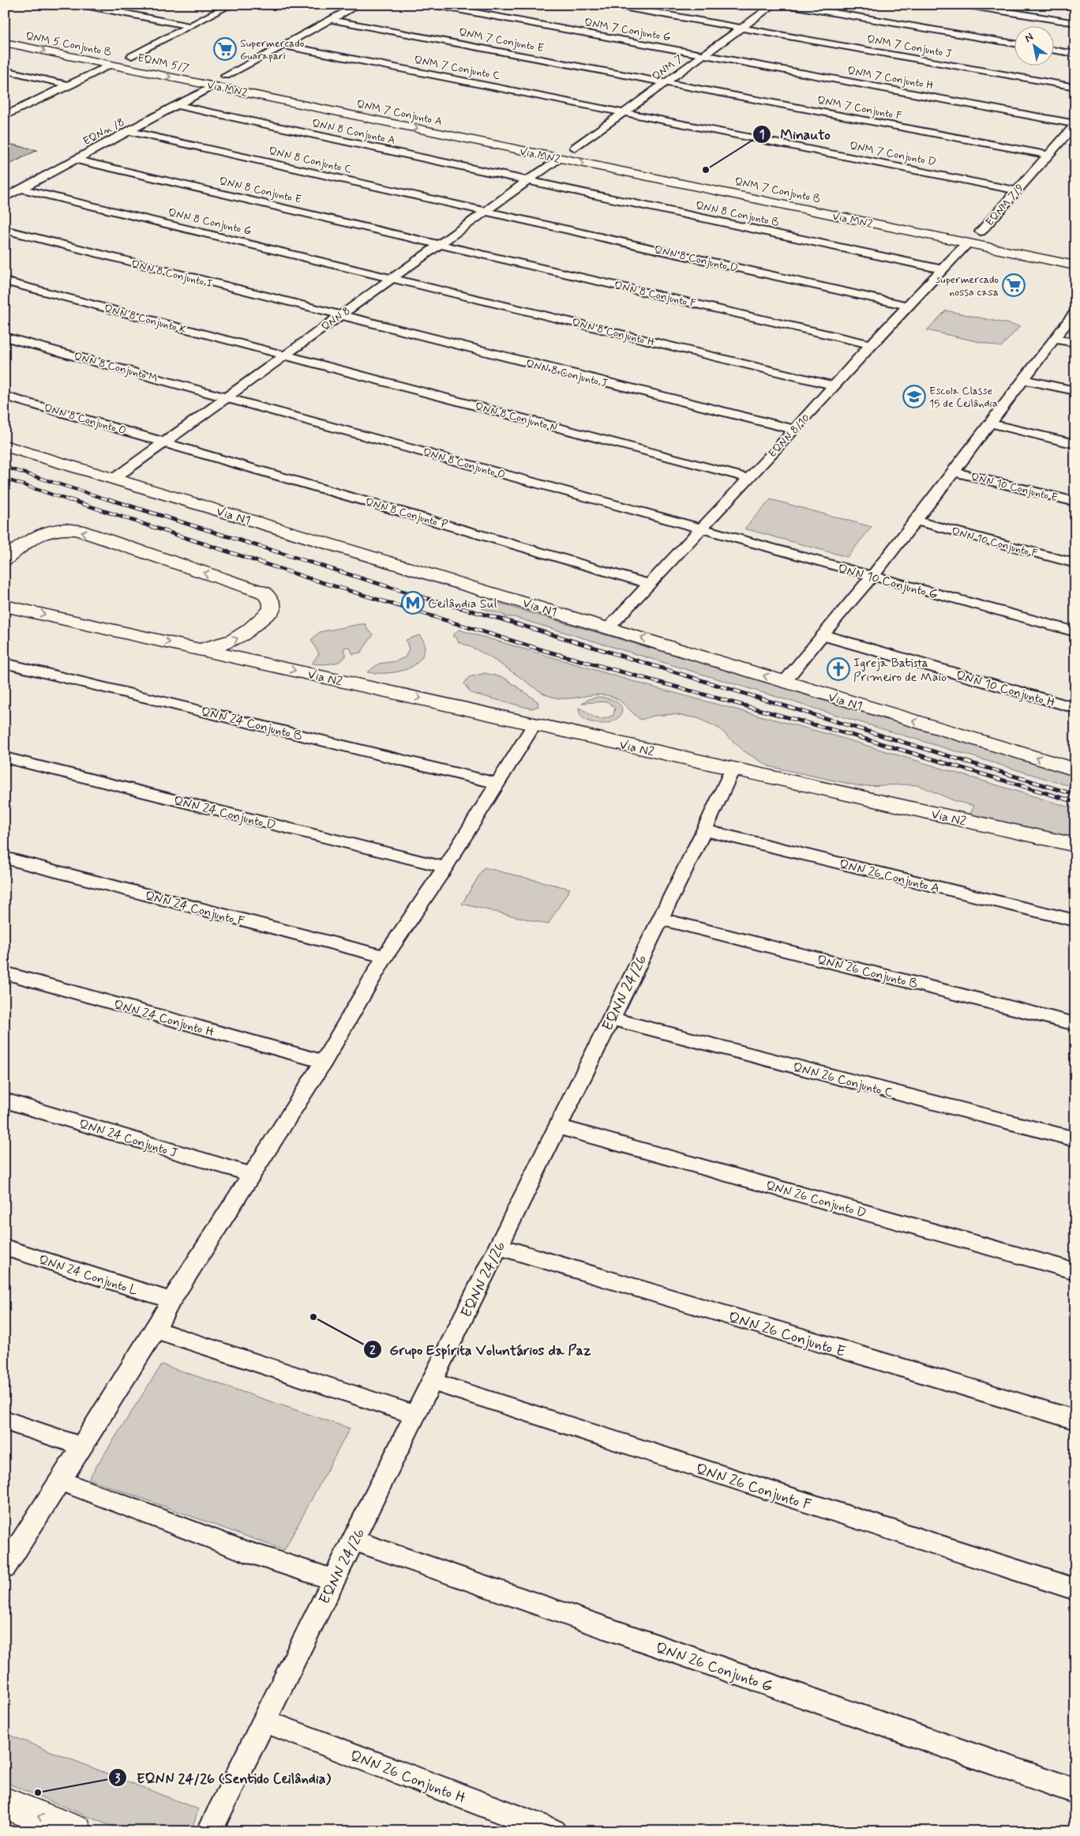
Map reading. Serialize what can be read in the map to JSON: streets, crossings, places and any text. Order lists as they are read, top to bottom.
{
  "streets": {
    "main road": [
      "QNM 5 Conjunto B",
      "EQNM 5/7",
      "Via MN2",
      "EQNM 7/9",
      "Via N1",
      "Via N2"
    ],
    "street": [
      "QNM 7 Conjunto G",
      "QNM 7 Conjunto E",
      "QNM 7 Conjunto J",
      "QNM 7 Conjunto C",
      "QNM 7",
      "QNM 7 Conjunto H",
      "QNM 7 Conjunto F",
      "EQNn /8",
      "QNN 8 Conjunto A",
      "QNM 7 Conjunto D",
      "QNN 8 Conjunto C",
      "QNN 8 Conjunto E",
      "QNN 8 Conjunto B",
      "QNN 8 Conjunto G",
      "QNN 8 Conjunto D",
      "QNN 8 Conjunto I",
      "QNN 8 Conjunto F",
      "QNN 8 Conjunto K",
      "QNN 8",
      "QNN 8 Conjunto H",
      "QNN 8 Conjunto M",
      "QNN 8 Conjunto J",
      "QNN 8 Conjunto N",
      "QNN 8 Conjunto O",
      "EQNN 8/10",
      "QNN 10 Conjunto E",
      "QNN 8 Conjunto P",
      "QNN 10 Conjunto F",
      "QNN 10 Conjunto G",
      "QNN 10 Conjunto H",
      "QNN 24 Conjunto B",
      "QNN 24 Conjunto D",
      "QNN 26 Conjunto A",
      "QNN 24 Conjunto F",
      "QNN 26 Conjunto B",
      "EQNN 24/26",
      "QNN 24 Conjunto H",
      "QNN 26 Conjunto C",
      "QNN 24 Conjunto J",
      "QNN 26 Conjunto D",
      "QNN 24 Conjunto L",
      "QNN 26 Conjunto E",
      "QNN 26 Conjunto F",
      "QNN 26 Conjunto G",
      "QNN 26 Conjunto H"
    ]
  },
  "crossings": [
    ["QNM 7 Conjunto G", "QNM 7"],
    ["QNM 7 Conjunto G", "QNM 7 Conjunto H"],
    ["QNM 7 Conjunto E", "QNM 7"],
    ["QNM 7 Conjunto E", "QNM 7 Conjunto F"],
    ["QNM 5 Conjunto B", "EQNM 5/7"],
    ["QNM 7 Conjunto J", "QNM 7"],
    ["QNM 7 Conjunto C", "QNM 7"],
    ["QNM 7 Conjunto C", "QNM 7 Conjunto D"],
    ["QNM 7", "QNM 7 Conjunto H"],
    ["QNM 7", "QNM 7 Conjunto F"],
    ["QNM 7", "QNM 7 Conjunto D"],
    ["QNM 7 Conjunto H", "EQNM 7/9"],
    ["Via MN2", "EQNn /8"],
    ["Via MN2", "QNN 8"],
    ["Via MN2", "EQNN 8/10"],
    ["QNM 7 Conjunto F", "EQNM 7/9"],
    ["EQNn /8", "QNN 8 Conjunto A"],
    ["EQNn /8", "QNN 8 Conjunto C"],
    ["EQNn /8", "QNN 8 Conjunto E"],
    ["EQNn /8", "QNN 8 Conjunto G"],
    ["QNN 8 Conjunto A", "QNN 8 Conjunto B"],
    ["QNN 8 Conjunto A", "QNN 8"],
    ["QNM 7 Conjunto D", "EQNM 7/9"],
    ["QNN 8 Conjunto C", "QNN 8 Conjunto D"],
    ["QNN 8 Conjunto C", "QNN 8"],
    ["QNN 8 Conjunto E", "QNN 8 Conjunto F"],
    ["QNN 8 Conjunto E", "QNN 8"],
    ["QNN 8 Conjunto B", "QNN 8"],
    ["QNN 8 Conjunto B", "EQNN 8/10"],
    ["QNN 8 Conjunto G", "QNN 8"],
    ["QNN 8 Conjunto G", "QNN 8 Conjunto H"],
    ["QNN 8 Conjunto D", "QNN 8"],
    ["QNN 8 Conjunto D", "EQNN 8/10"],
    ["QNN 8 Conjunto I", "QNN 8"],
    ["QNN 8 Conjunto I", "QNN 8 Conjunto J"],
    ["QNN 8 Conjunto F", "QNN 8"],
    ["QNN 8 Conjunto F", "EQNN 8/10"],
    ["QNN 8 Conjunto K", "QNN 8"],
    ["QNN 8 Conjunto K", "QNN 8 Conjunto N"],
    ["QNN 8", "QNN 8 Conjunto H"],
    ["QNN 8", "QNN 8 Conjunto M"],
    ["QNN 8", "QNN 8 Conjunto J"],
    ["QNN 8", "QNN 8 Conjunto N"],
    ["QNN 8", "QNN 8 Conjunto O"],
    ["QNN 8", "QNN 8 Conjunto P"],
    ["QNN 8", "Via N1"],
    ["QNN 8 Conjunto H", "EQNN 8/10"],
    ["QNN 8 Conjunto M", "QNN 8 Conjunto O"],
    ["QNN 8 Conjunto J", "EQNN 8/10"],
    ["QNN 8 Conjunto N", "EQNN 8/10"],
    ["QNN 8 Conjunto O", "EQNN 8/10"],
    ["QNN 8 Conjunto O", "QNN 8 Conjunto P"],
    ["QNN 8 Conjunto O", "QNN 10 Conjunto G"],
    ["EQNN 8/10", "QNN 8 Conjunto P"],
    ["EQNN 8/10", "Via N1"],
    ["EQNN 8/10", "QNN 10 Conjunto G"],
    ["Via N2", "EQNN 24/26"],
    ["QNN 26 Conjunto A", "EQNN 24/26"],
    ["QNN 26 Conjunto B", "EQNN 24/26"],
    ["EQNN 24/26", "QNN 26 Conjunto C"],
    ["EQNN 24/26", "QNN 26 Conjunto D"],
    ["EQNN 24/26", "QNN 26 Conjunto E"],
    ["EQNN 24/26", "QNN 26 Conjunto F"],
    ["EQNN 24/26", "QNN 26 Conjunto G"],
    ["EQNN 24/26", "QNN 26 Conjunto H"]
  ],
  "one_way": ["Via MN2", "Via N1"],
  "places": {
    "supermarket": ["Supermercado Guarapari", "supermercado nossa casa"],
    "other": ["Minauto", "Grupo Espírita Voluntários da Paz", "EQNN 24/26 (Sentido Ceilândia)"],
    "school or university": ["Escola Classe 15 de Ceilândia"],
    "metro station": ["Ceilândia Sul"],
    "church": ["Igreja Batista Primeiro de Maio"]
  },
  "north": "top left"
}
